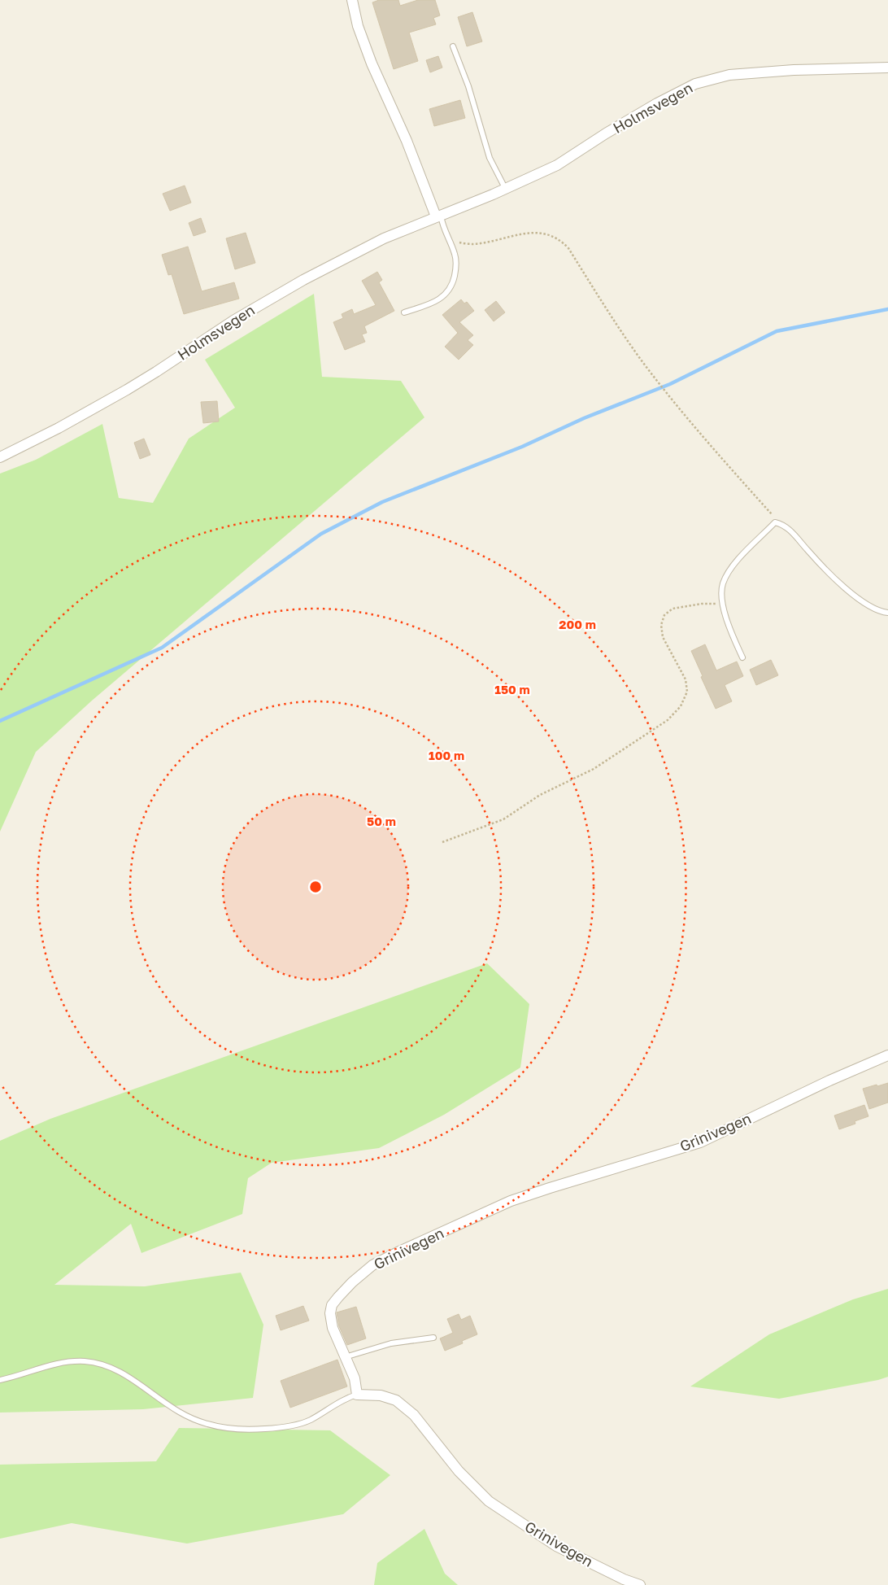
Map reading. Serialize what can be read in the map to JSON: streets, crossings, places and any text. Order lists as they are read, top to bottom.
{
  "streets": {
    "street": ["Holmsvegen", "Grinivegen"]
  },
  "rings": [
    "200 m",
    "150 m",
    "100 m",
    "50 m"
  ]
}
